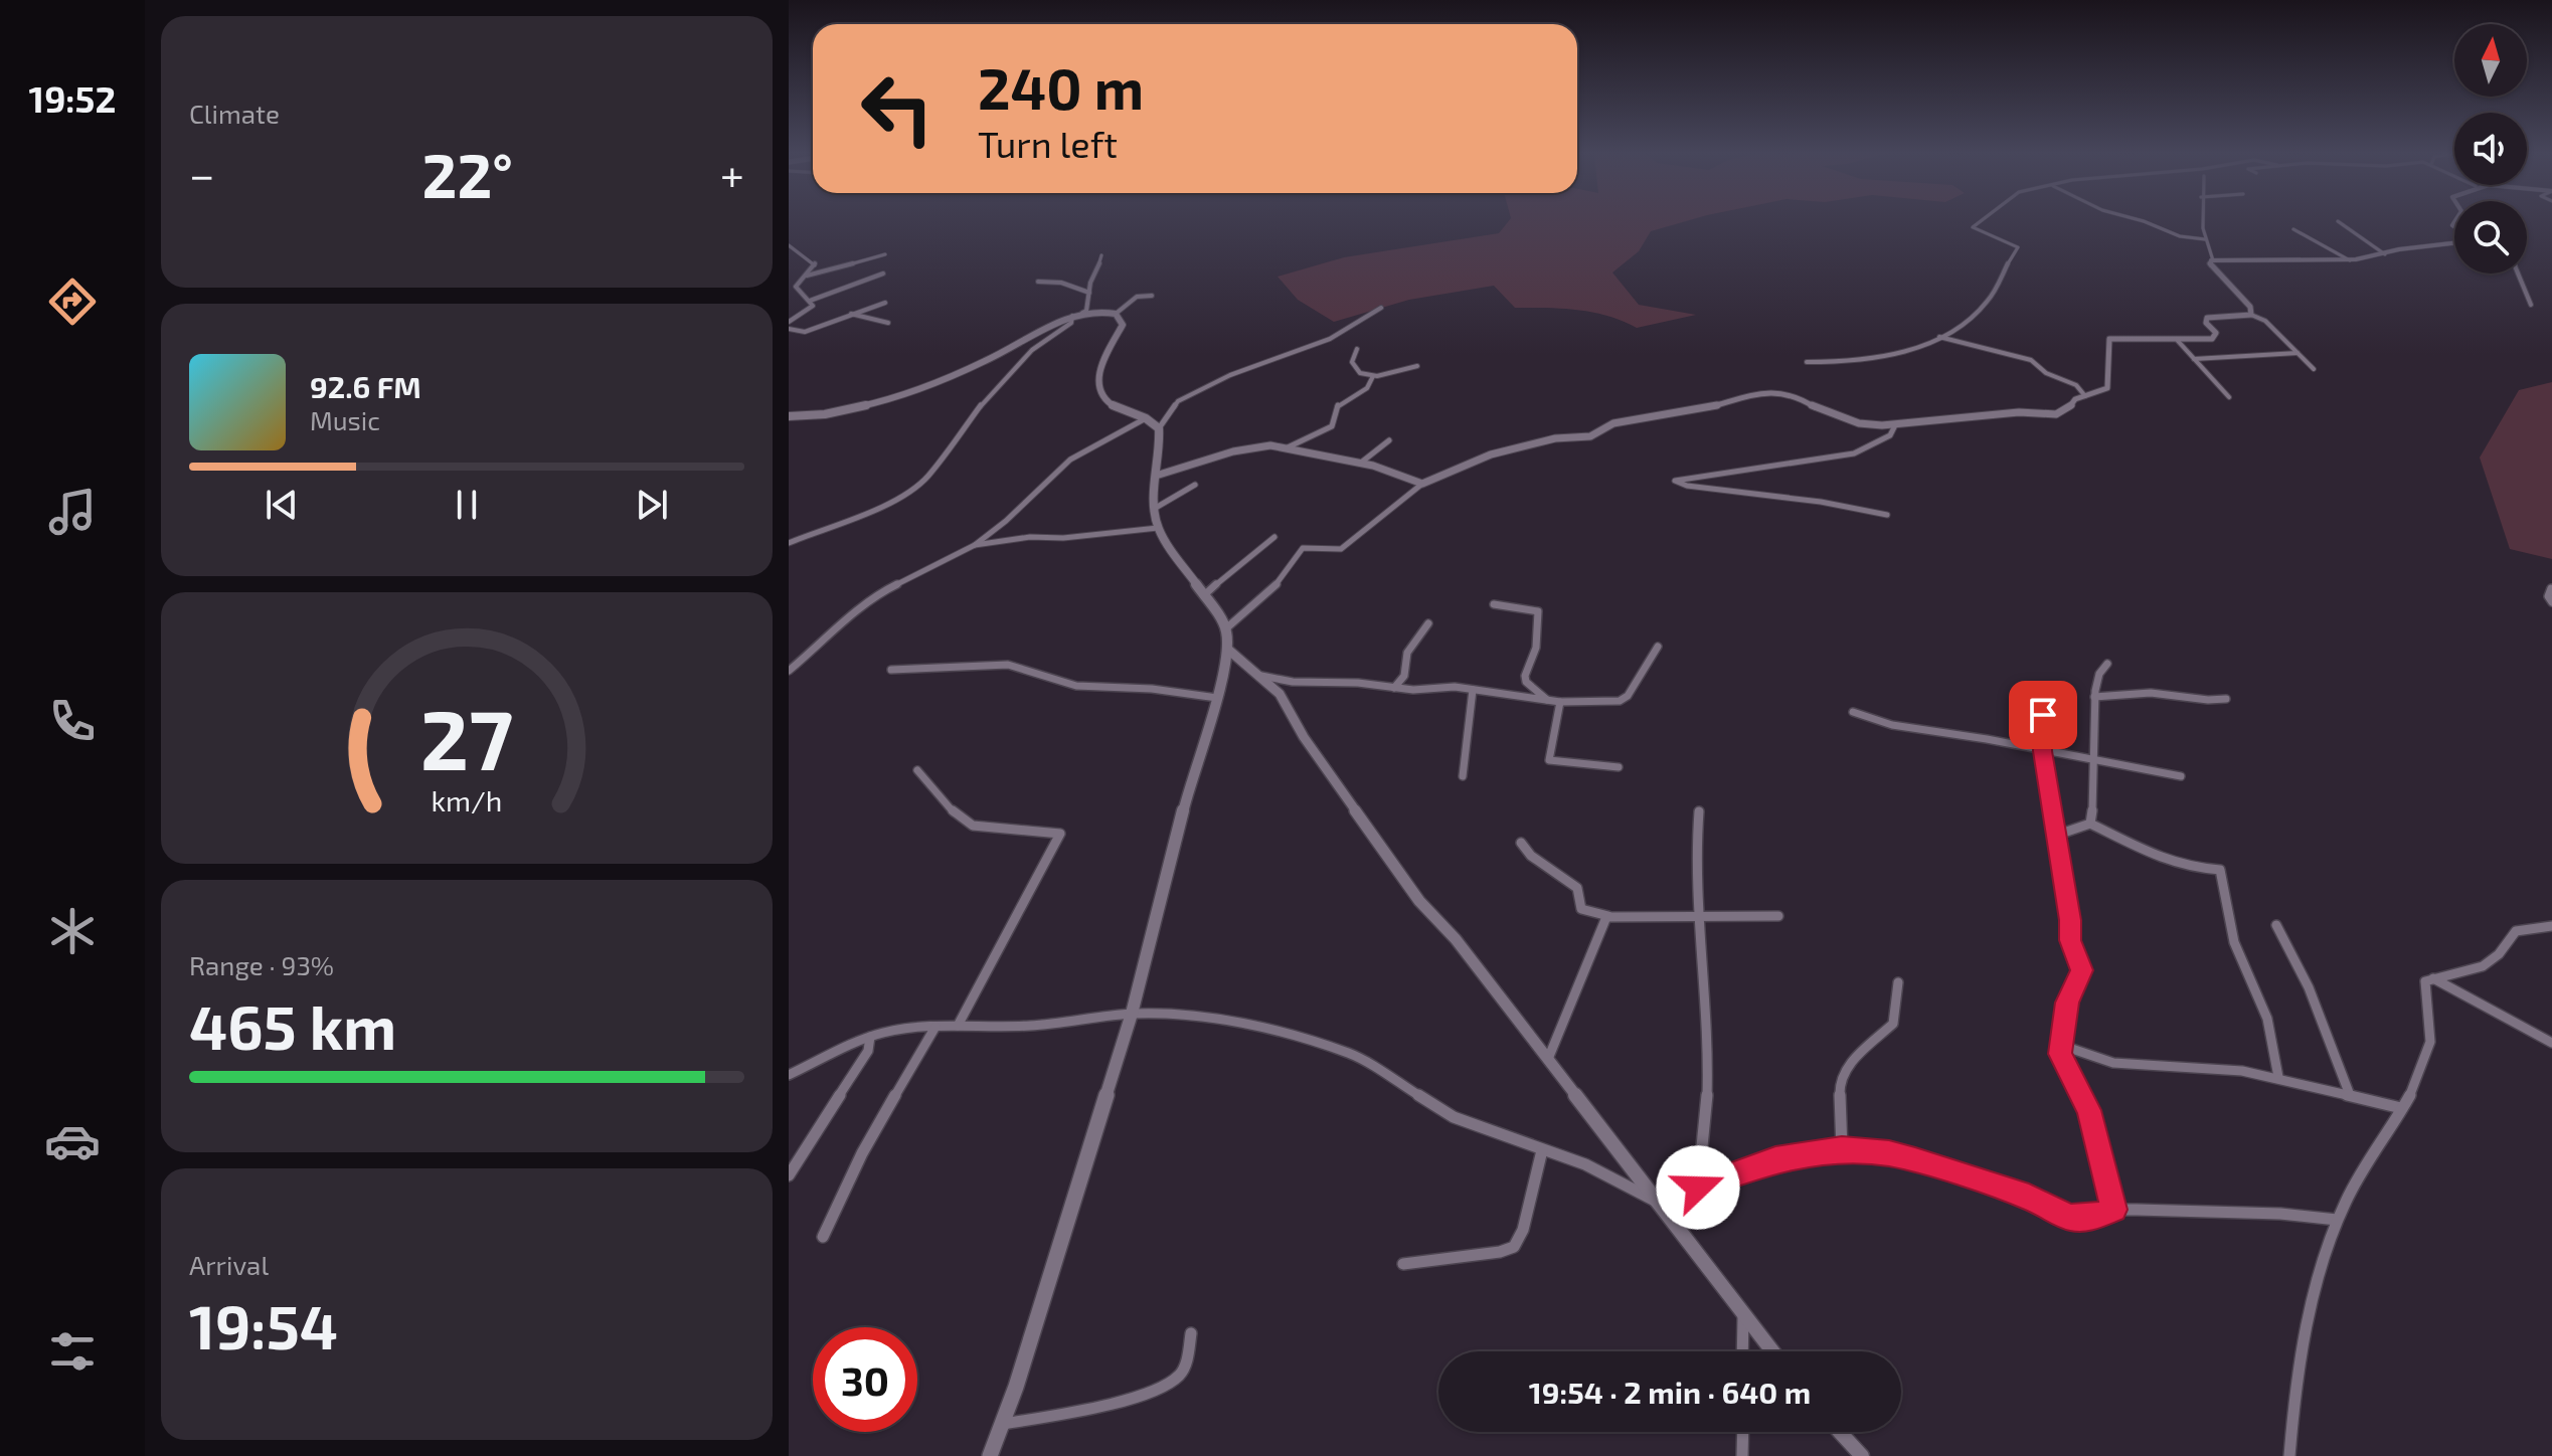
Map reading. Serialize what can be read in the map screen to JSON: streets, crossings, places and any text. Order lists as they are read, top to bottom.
{
  "north": "top",
  "page": {
    "tabs": "19:52",
    "tile": [
      "Climate",
      ["Range · 93%", "465 km"],
      ["Arrival", "19:54"]
    ],
    "turn": ["240 m", "Turn left"],
    "heat": ["−", "22°", "+"],
    "song": ["92.6 FM", "Music"],
    "limit": "30",
    "trip": "19:54 · 2 min · 640 m",
    "gauge": ["27", "km/h"]
  }
}
